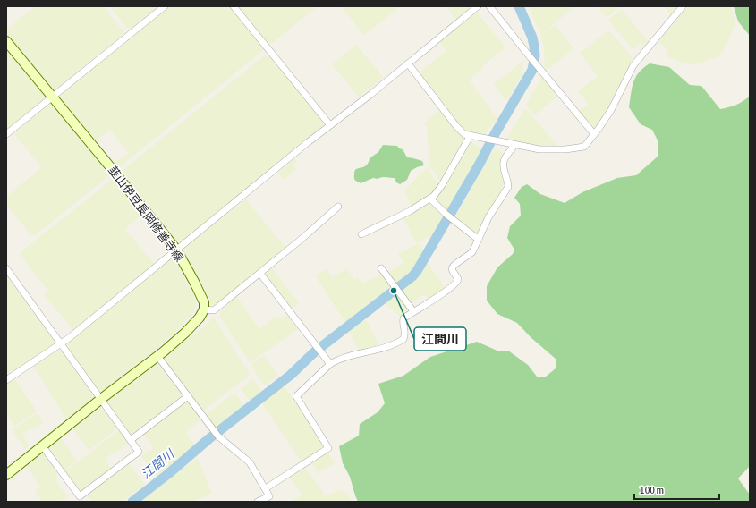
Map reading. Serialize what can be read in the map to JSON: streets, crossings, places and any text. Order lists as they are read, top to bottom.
{
  "streets": {
    "main road": ["韮山伊豆長岡修善寺線"]
  },
  "water": ["江間川"],
  "places": ["江間川"],
  "scale_bar": "100 m"
}
